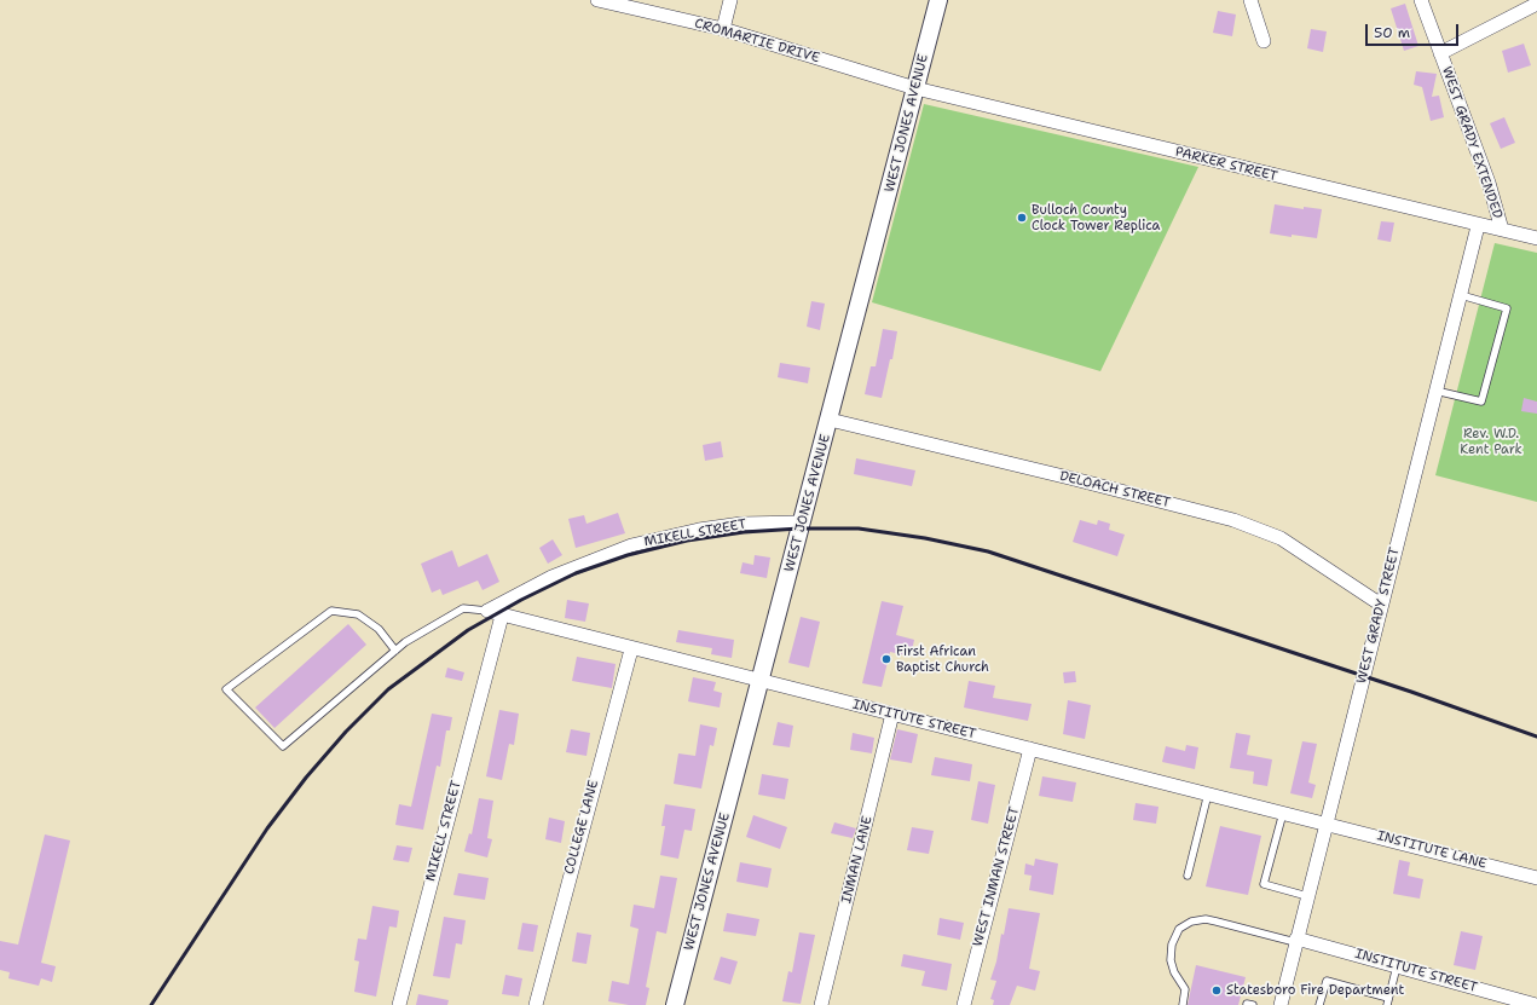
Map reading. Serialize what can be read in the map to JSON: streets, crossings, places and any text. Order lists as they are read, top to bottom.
{
  "streets": {
    "street": [
      "CROMARTIE DRIVE",
      "WEST JONES AVENUE",
      "WEST GRADY EXTENDED",
      "PARKER STREET",
      "DELOACH STREET",
      "MIKELL STREET",
      "WEST GRADY STREET",
      "INSTITUTE STREET",
      "COLLEGE LANE",
      "INSTITUTE LANE",
      "INMAN LANE",
      "WEST INMAN STREET"
    ]
  },
  "crossings": [
    ["CROMARTIE DRIVE", "WEST JONES AVENUE"],
    ["CROMARTIE DRIVE", "PARKER STREET"],
    ["WEST JONES AVENUE", "PARKER STREET"],
    ["WEST JONES AVENUE", "DELOACH STREET"],
    ["WEST JONES AVENUE", "MIKELL STREET"],
    ["WEST JONES AVENUE", "INSTITUTE STREET"],
    ["WEST GRADY EXTENDED", "PARKER STREET"],
    ["PARKER STREET", "WEST GRADY STREET"],
    ["DELOACH STREET", "WEST GRADY STREET"],
    ["MIKELL STREET", "INSTITUTE STREET"],
    ["WEST GRADY STREET", "INSTITUTE STREET"],
    ["WEST GRADY STREET", "INSTITUTE LANE"],
    ["INSTITUTE STREET", "COLLEGE LANE"],
    ["INSTITUTE STREET", "INSTITUTE LANE"],
    ["INSTITUTE STREET", "INMAN LANE"],
    ["INSTITUTE STREET", "WEST INMAN STREET"]
  ],
  "parks": ["Rev. W.D. Kent Park"],
  "places": ["Bulloch County Clock Tower Replica", "First African Baptist Church", "Statesboro Fire Department"],
  "scale_bar": "50 m"
}
